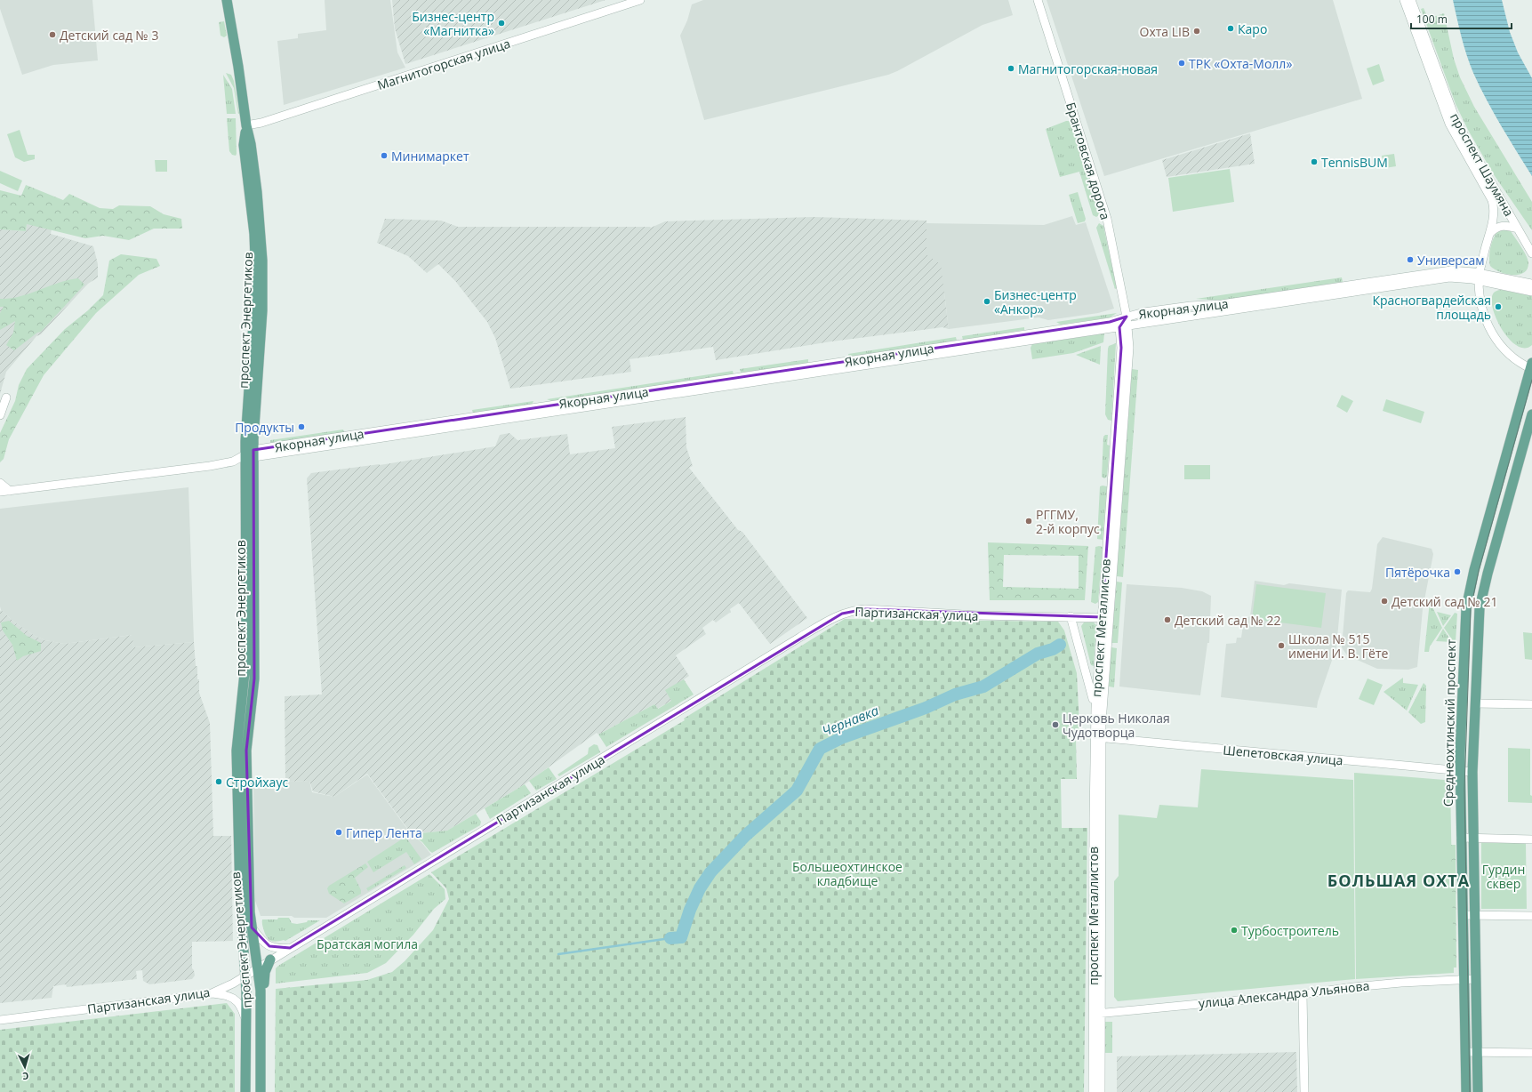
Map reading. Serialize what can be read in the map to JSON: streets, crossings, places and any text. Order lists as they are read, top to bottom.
{
  "streets": {
    "main road": ["проспект Энергетиков", "Среднеохтинский проспект"],
    "street": [
      "Магнитогорская улица",
      "Брантовская дорога",
      "проспект Шаумяна",
      "Якорная улица",
      "Партизанская улица",
      "проспект Металлистов",
      "Шепетовская улица",
      "улица Александра Ульянова"
    ]
  },
  "crossings": [
    ["Магнитогорская улица", "проспект Энергетиков"],
    ["Брантовская дорога", "Якорная улица"],
    ["Брантовская дорога", "проспект Металлистов"],
    ["Якорная улица", "проспект Энергетиков"],
    ["Якорная улица", "проспект Металлистов"],
    ["проспект Энергетиков", "Партизанская улица"],
    ["Партизанская улица", "проспект Металлистов"],
    ["проспект Металлистов", "Шепетовская улица"],
    ["проспект Металлистов", "улица Александра Ульянова"],
    ["Среднеохтинский проспект", "Шепетовская улица"],
    ["Среднеохтинский проспект", "улица Александра Ульянова"]
  ],
  "districts": ["БОЛЬШАЯ ОХТА"],
  "water": ["Чернавка"],
  "parks": ["Большеохтинское кладбище", "Гурдин сквер", "Братская могила"],
  "places": [
    "Бизнес-центр «Магнитка»",
    "Каро",
    "Охта LIB",
    "Детский сад № 3",
    "ТРК «Охта-Молл»",
    "Магнитогорская-новая",
    "Минимаркет",
    "TennisBUM",
    "Универсам",
    "Бизнес-центр «Анкор»",
    "Красногвардейская площадь",
    "Продукты",
    "РГГМУ, 2-й корпус",
    "Пятёрочка",
    "Детский сад № 21",
    "Детский сад № 22",
    "Школа № 515 имени И. В. Гёте",
    "Церковь Николая Чудотворца",
    "Стройхаус",
    "Гипер Лента",
    "Турбостроитель"
  ],
  "scale_bar": "100 m",
  "north": "bottom"
}
